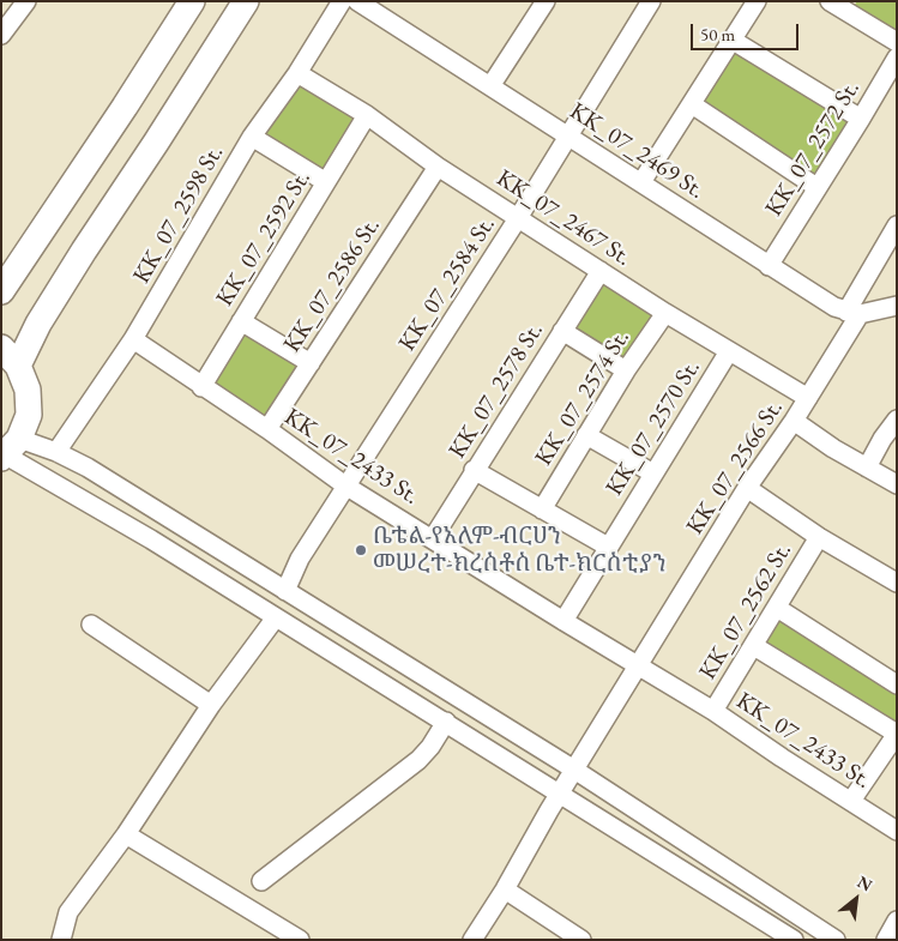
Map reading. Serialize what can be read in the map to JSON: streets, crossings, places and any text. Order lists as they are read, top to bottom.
{
  "streets": {
    "street": [
      "KK_07_2572 St.",
      "KK_07_2469 St.",
      "KK_07_2598 St.",
      "KK_07_2467 St.",
      "KK_07_2592 St.",
      "KK_07_2584 St.",
      "KK_07_2586 St.",
      "KK_07_2578 St.",
      "KK_07_2574 St.",
      "KK_07_2570 St.",
      "KK_07_2433 St.",
      "KK_07_2566 St.",
      "KK_07_2562 St."
    ]
  },
  "crossings": [
    ["KK_07_2572 St.", "KK_07_2469 St."],
    ["KK_07_2469 St.", "KK_07_2584 St."],
    ["KK_07_2469 St.", "KK_07_2566 St."],
    ["KK_07_2598 St.", "KK_07_2467 St."],
    ["KK_07_2598 St.", "KK_07_2433 St."],
    ["KK_07_2467 St.", "KK_07_2592 St."],
    ["KK_07_2467 St.", "KK_07_2584 St."],
    ["KK_07_2467 St.", "KK_07_2586 St."],
    ["KK_07_2467 St.", "KK_07_2578 St."],
    ["KK_07_2467 St.", "KK_07_2574 St."],
    ["KK_07_2467 St.", "KK_07_2570 St."],
    ["KK_07_2467 St.", "KK_07_2566 St."],
    ["KK_07_2592 St.", "KK_07_2433 St."],
    ["KK_07_2584 St.", "KK_07_2433 St."],
    ["KK_07_2586 St.", "KK_07_2433 St."],
    ["KK_07_2578 St.", "KK_07_2433 St."],
    ["KK_07_2570 St.", "KK_07_2433 St."],
    ["KK_07_2433 St.", "KK_07_2566 St."],
    ["KK_07_2433 St.", "KK_07_2562 St."]
  ],
  "places": ["ቤቴል-የአለም-ብርሀን መሠረተ-ክረስቶስ ቤተ-ክርስቲያን"],
  "scale_bar": "50 m",
  "north": "top right"
}
